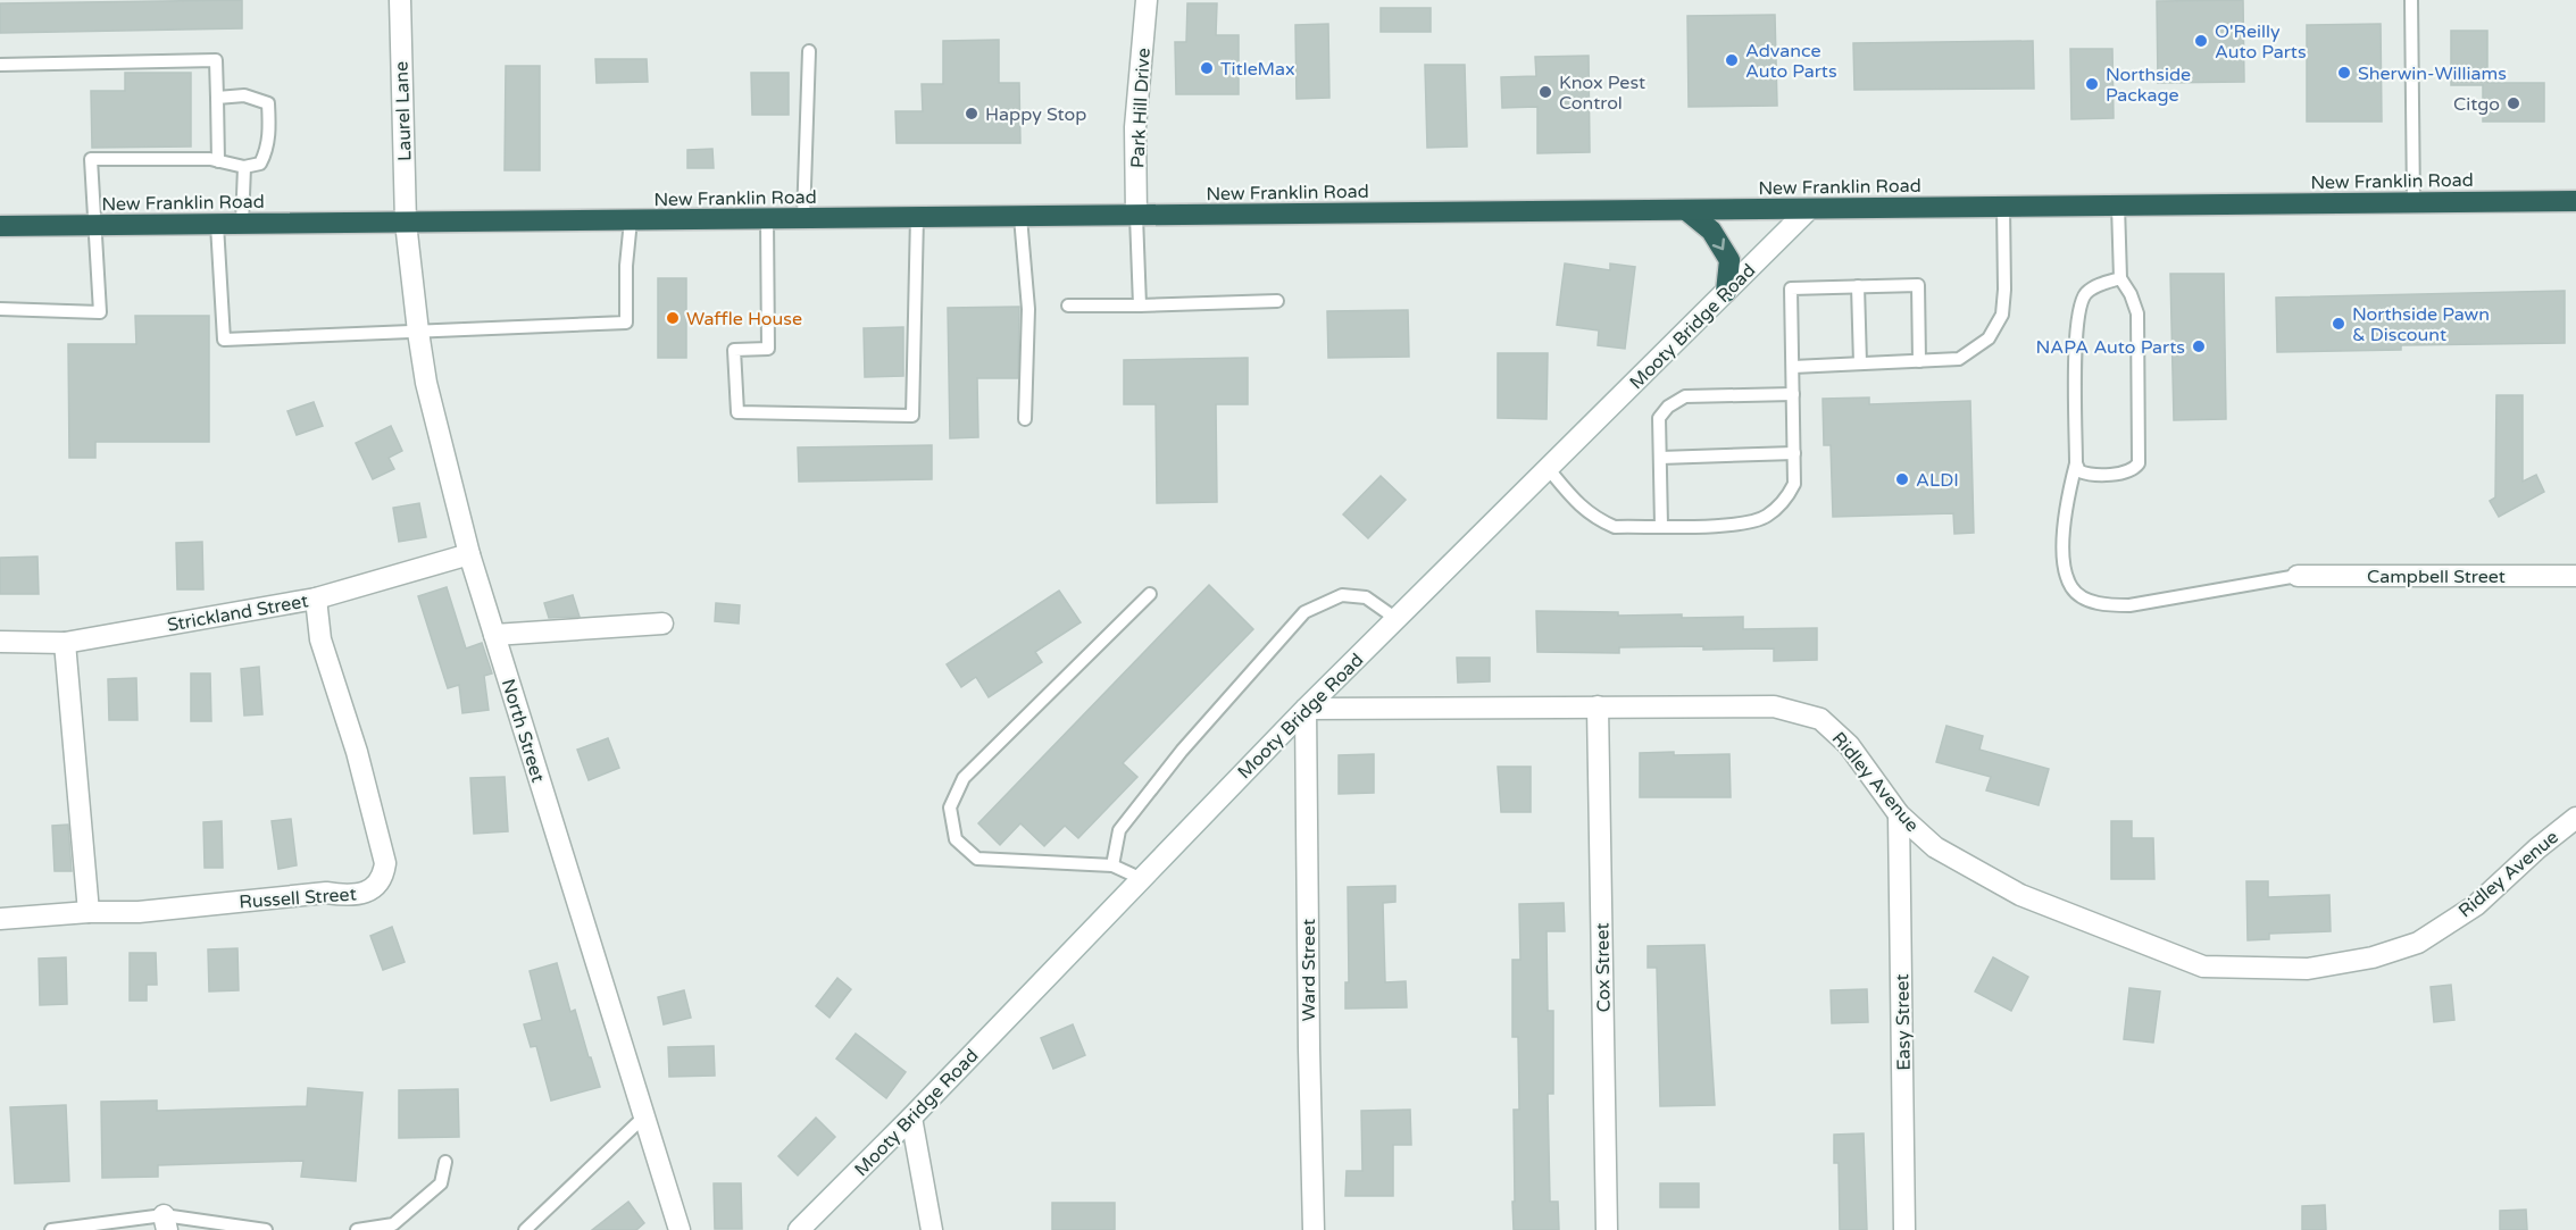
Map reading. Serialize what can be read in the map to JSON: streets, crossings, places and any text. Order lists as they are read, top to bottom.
{
  "streets": {
    "highway": ["New Franklin Road"],
    "street": [
      "Park Hill Drive",
      "Laurel Lane",
      "Mooty Bridge Road",
      "Campbell Street",
      "Strickland Street",
      "North Street",
      "Ridley Avenue",
      "Russell Street",
      "Cox Street",
      "Ward Street",
      "Easy Street"
    ]
  },
  "crossings": [
    ["Park Hill Drive", "New Franklin Road"],
    ["Laurel Lane", "New Franklin Road"],
    ["Laurel Lane", "North Street"],
    ["New Franklin Road", "Mooty Bridge Road"],
    ["New Franklin Road", "North Street"],
    ["Mooty Bridge Road", "Ridley Avenue"],
    ["Mooty Bridge Road", "Ward Street"],
    ["Strickland Street", "North Street"],
    ["Strickland Street", "Russell Street"],
    ["Ridley Avenue", "Cox Street"],
    ["Ridley Avenue", "Ward Street"],
    ["Ridley Avenue", "Easy Street"]
  ],
  "places": [
    "O'Reilly Auto Parts",
    "Advance Auto Parts",
    "TitleMax",
    "Sherwin-Williams",
    "Northside Package",
    "Knox Pest Control",
    "Citgo",
    "Happy Stop",
    "Waffle House",
    "Northside Pawn & Discount",
    "NAPA Auto Parts",
    "ALDI"
  ]
}
